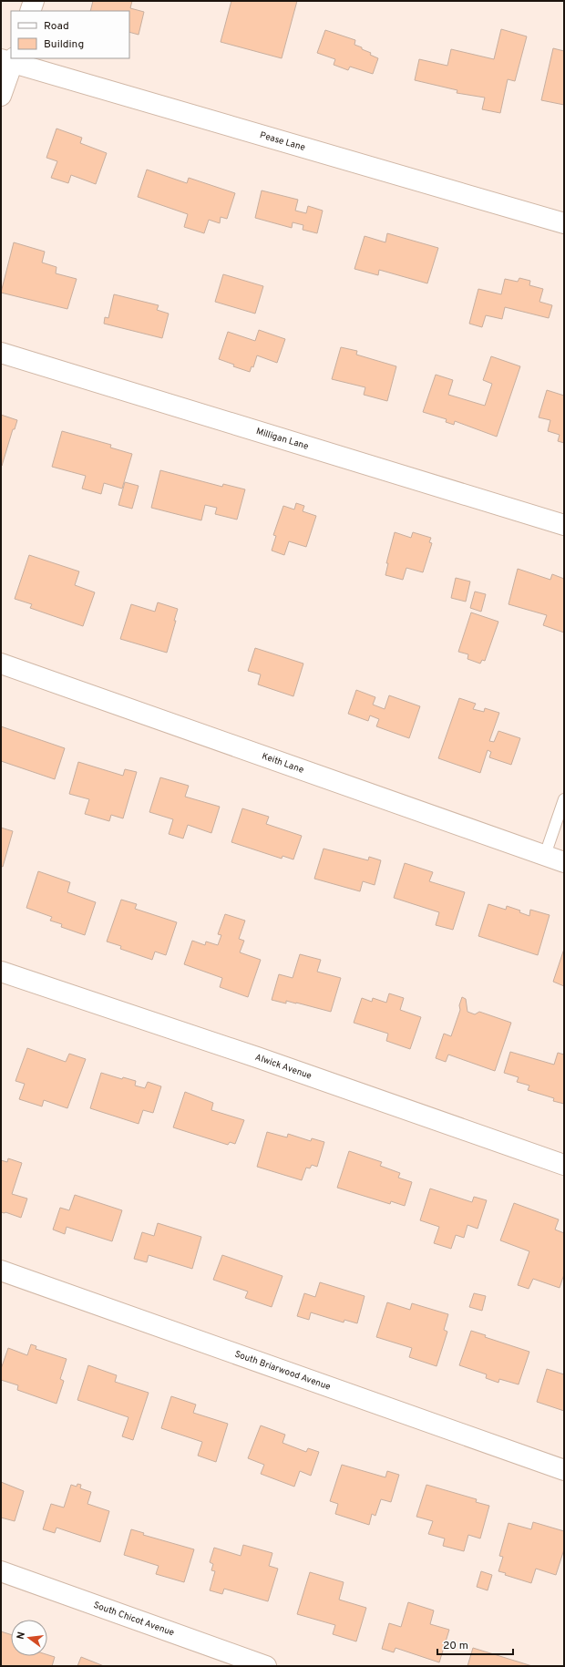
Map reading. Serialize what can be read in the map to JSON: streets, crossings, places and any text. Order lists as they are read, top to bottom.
{
  "streets": {
    "street": [
      "Pease Lane",
      "Milligan Lane",
      "Keith Lane",
      "Alwick Avenue",
      "South Briarwood Avenue",
      "South Chicot Avenue"
    ]
  },
  "legend": ["Road", "Building"],
  "scale_bar": "20 m",
  "north": "left"
}
